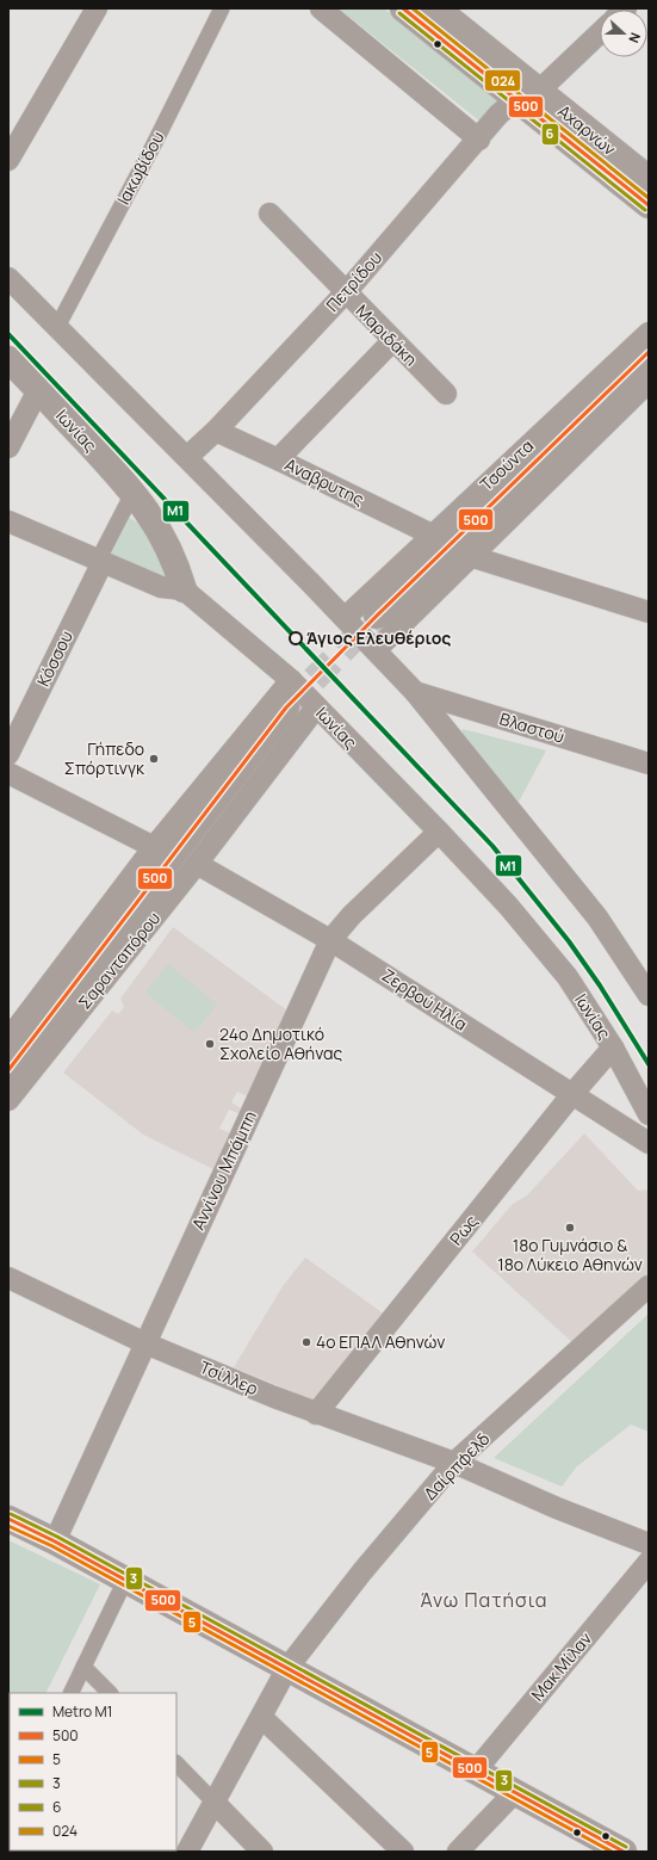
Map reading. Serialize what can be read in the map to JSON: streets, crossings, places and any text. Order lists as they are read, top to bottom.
{
  "streets": {
    "main road": ["Αχαρνών"],
    "street": [
      "Ιακωβίδου",
      "Πετρίδου",
      "Μαριδάκη",
      "Ιωνίας",
      "Τσούντα",
      "Αναβρυτης",
      "Κόσσου",
      "Βλαστού",
      "Σαρανταπόρου",
      "Ζερβού Ηλία",
      "Αννίνου Μπάμπη",
      "Ρως",
      "Τσίλλερ",
      "Δαίρπφελδ",
      "Μακ Μίλαν"
    ]
  },
  "crossings": [
    ["Αχαρνών", "Πετρίδου"],
    ["Πετρίδου", "Μαριδάκη"],
    ["Πετρίδου", "Αναβρυτης"],
    ["Ιωνίας", "Κόσσου"],
    ["Ιωνίας", "Σαρανταπόρου"],
    ["Ιωνίας", "Αννίνου Μπάμπη"],
    ["Ιωνίας", "Ρως"],
    ["Τσούντα", "Αναβρυτης"],
    ["Σαρανταπόρου", "Ζερβού Ηλία"],
    ["Ζερβού Ηλία", "Αννίνου Μπάμπη"],
    ["Ζερβού Ηλία", "Ρως"],
    ["Αννίνου Μπάμπη", "Τσίλλερ"],
    ["Ρως", "Τσίλλερ"],
    ["Τσίλλερ", "Δαίρπφελδ"]
  ],
  "districts": ["Άνω Πατήσια"],
  "places": [
    "Άγιος Ελευθέριος",
    "Γήπεδο Σπόρτινγκ",
    "24ο Δημοτικό Σχολείο Αθήνας",
    "18ο Γυμνάσιο & 18ο Λύκειο Αθηνών",
    "4ο ΕΠΑΛ Αθηνών"
  ],
  "lines": [
    "transit line 500",
    "transit line 024",
    "transit line 6",
    "metro line Μ1",
    "transit line 3",
    "transit line 5"
  ],
  "legend": [
    "Metro Μ1",
    "500",
    "5",
    "3",
    "6",
    "024"
  ],
  "north": "right"
}
